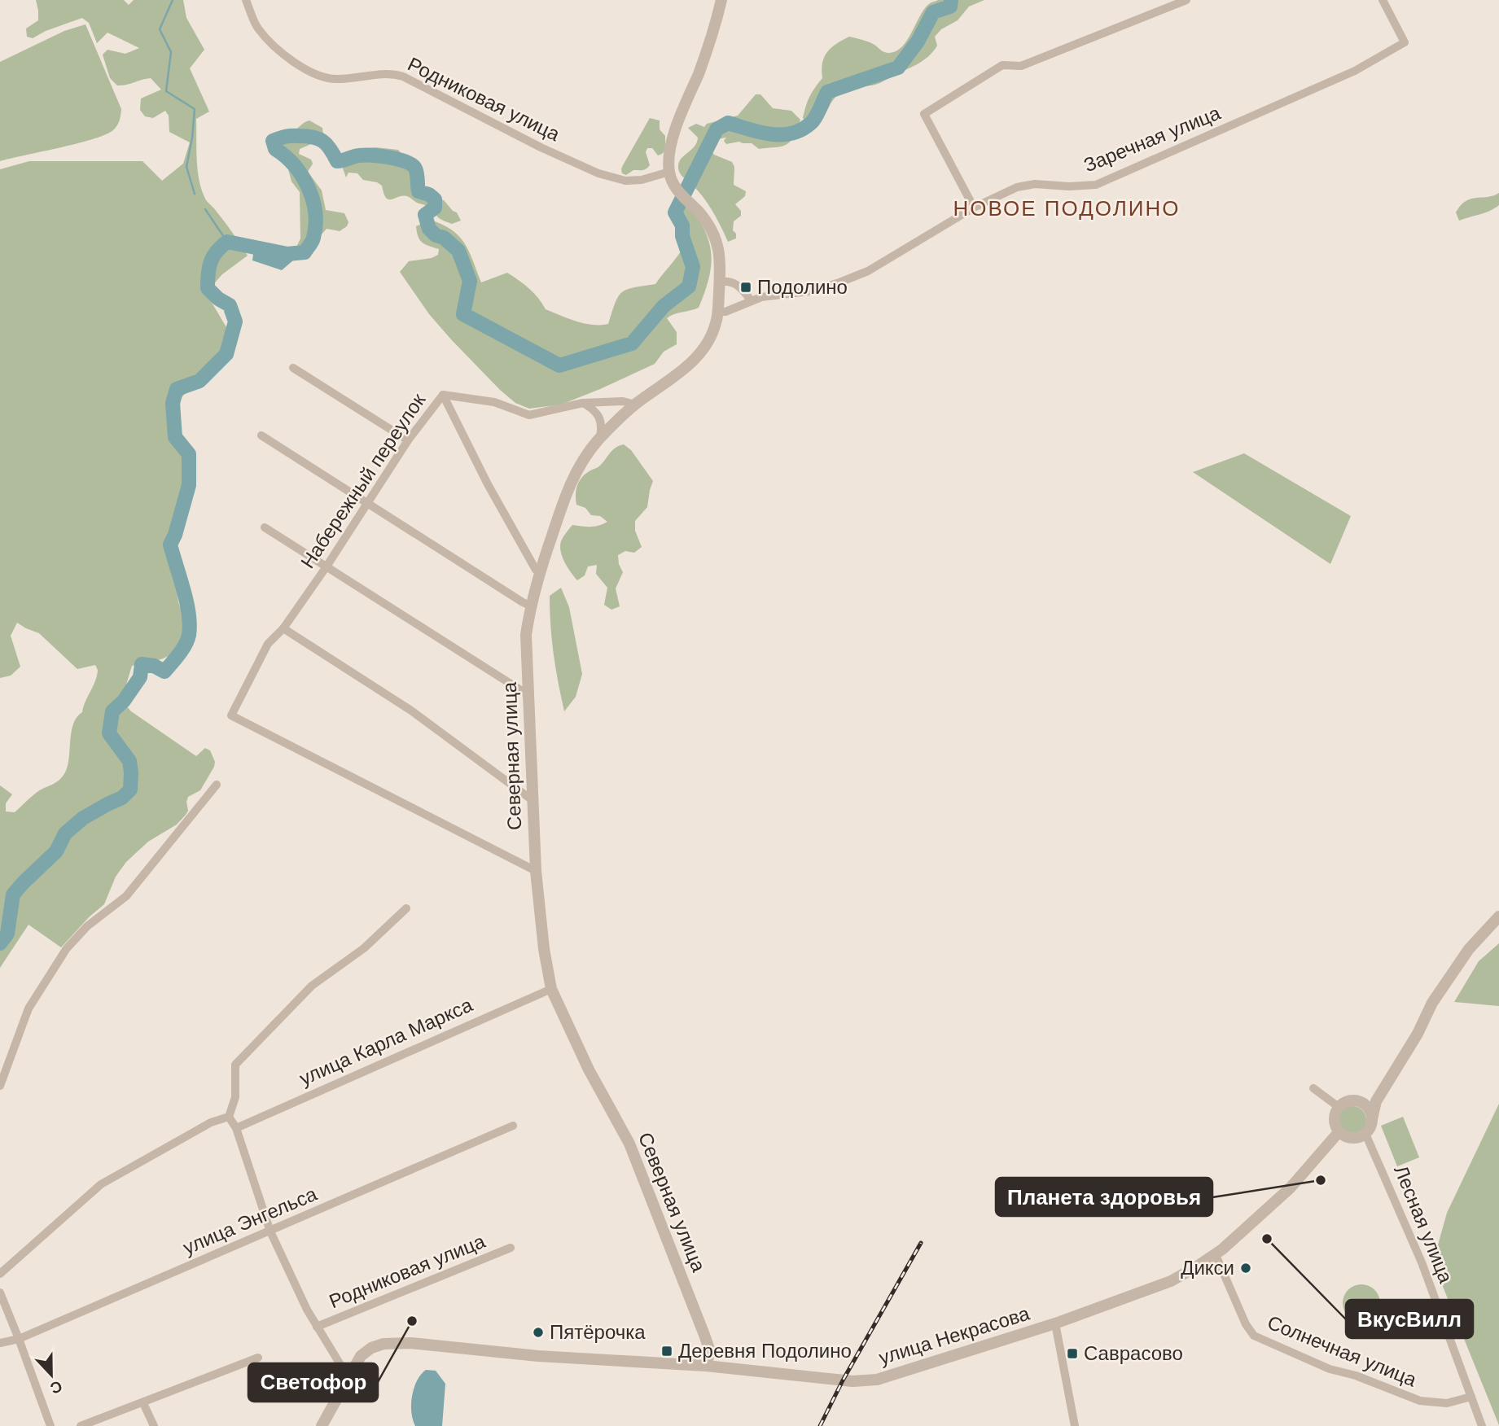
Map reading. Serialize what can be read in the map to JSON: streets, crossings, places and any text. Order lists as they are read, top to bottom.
{
  "streets": {
    "street": [
      "Родниковая улица",
      "Заречная улица",
      "Набережный переулок",
      "Северная улица",
      "улица Карла Маркса",
      "улица Энгельса",
      "Лесная улица",
      "улица Некрасова",
      "Солнечная улица"
    ]
  },
  "crossings": [
    ["Родниковая улица", "Северная улица"],
    ["Заречная улица", "Северная улица"],
    ["Набережный переулок", "Северная улица"],
    ["Северная улица", "улица Карла Маркса"],
    ["Северная улица", "улица Некрасова"],
    ["Лесная улица", "улица Некрасова"],
    ["Лесная улица", "Солнечная улица"],
    ["улица Некрасова", "Солнечная улица"]
  ],
  "districts": ["НОВОЕ ПОДОЛИНО"],
  "places": {
    "transit": ["Подолино", "Деревня Подолино", "Саврасово"],
    "other": [
      "Планета здоровья",
      "ВкусВилл",
      "Дикси",
      "Светофор",
      "Пятёрочка"
    ]
  },
  "north": "bottom"
}
